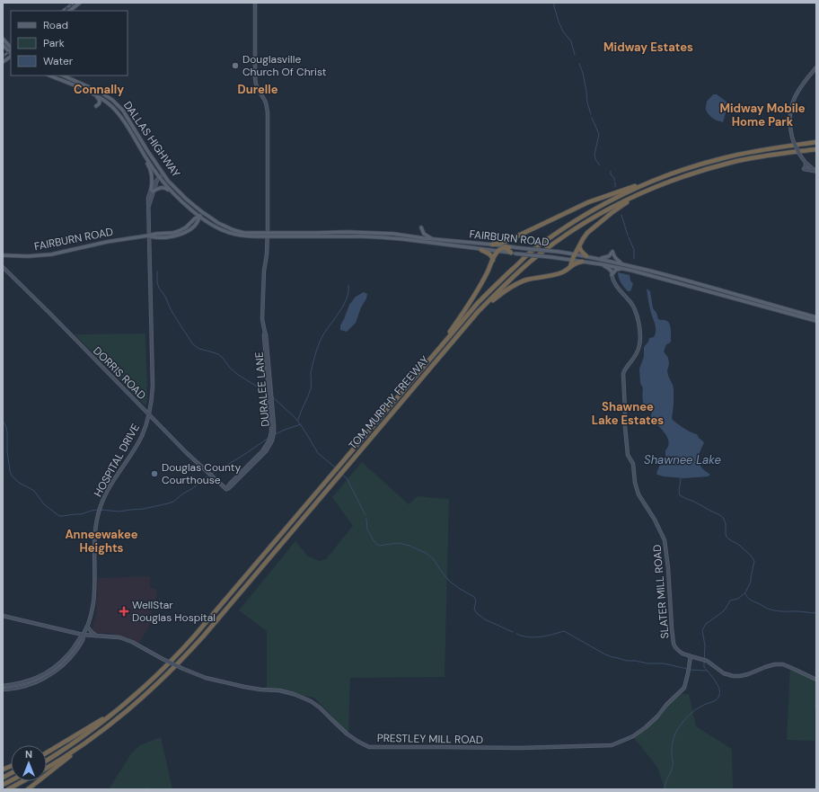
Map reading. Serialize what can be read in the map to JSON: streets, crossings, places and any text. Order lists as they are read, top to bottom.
{
  "streets": {
    "highway": ["TOM MURPHY FREEWAY"],
    "main road": ["DALLAS HIGHWAY", "FAIRBURN ROAD"],
    "street": [
      "DORRIS ROAD",
      "DURALEE LANE",
      "HOSPITAL DRIVE",
      "SLATER MILL ROAD",
      "PRESTLEY MILL ROAD"
    ]
  },
  "crossings": [
    ["DALLAS HIGHWAY", "FAIRBURN ROAD"],
    ["DALLAS HIGHWAY", "HOSPITAL DRIVE"],
    ["FAIRBURN ROAD", "DURALEE LANE"],
    ["FAIRBURN ROAD", "HOSPITAL DRIVE"],
    ["DORRIS ROAD", "DURALEE LANE"],
    ["DORRIS ROAD", "HOSPITAL DRIVE"],
    ["HOSPITAL DRIVE", "PRESTLEY MILL ROAD"],
    ["SLATER MILL ROAD", "PRESTLEY MILL ROAD"]
  ],
  "districts": [
    "Midway Estates",
    "Connally",
    "Durelle",
    "Midway Mobile Home Park",
    "Shawnee Lake Estates",
    "Anneewakee Heights"
  ],
  "water": ["Shawnee Lake"],
  "places": {
    "other": ["Douglasville Church Of Christ", "Douglas County Courthouse"],
    "health": ["WellStar Douglas Hospital"]
  },
  "legend": ["Road", "Park", "Water"],
  "north": "top"
}
